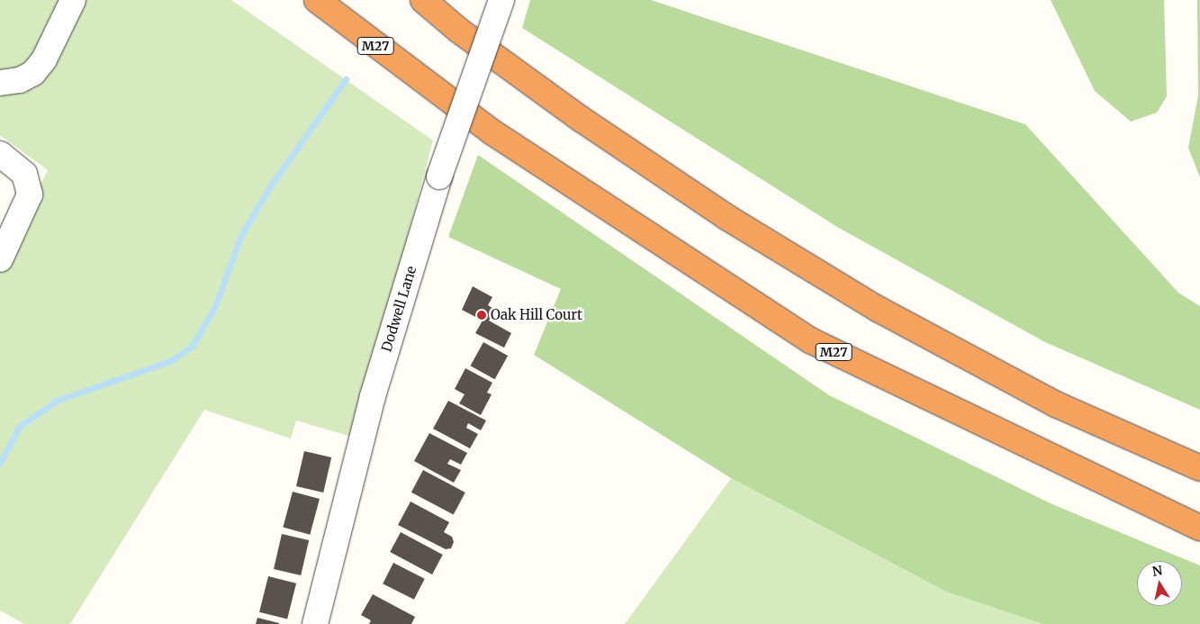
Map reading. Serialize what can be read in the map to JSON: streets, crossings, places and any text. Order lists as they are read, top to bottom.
{
  "streets": {
    "highway": ["M27"],
    "street": ["Dodwell Lane"]
  },
  "places": ["Oak Hill Court"],
  "north": "top"
}
